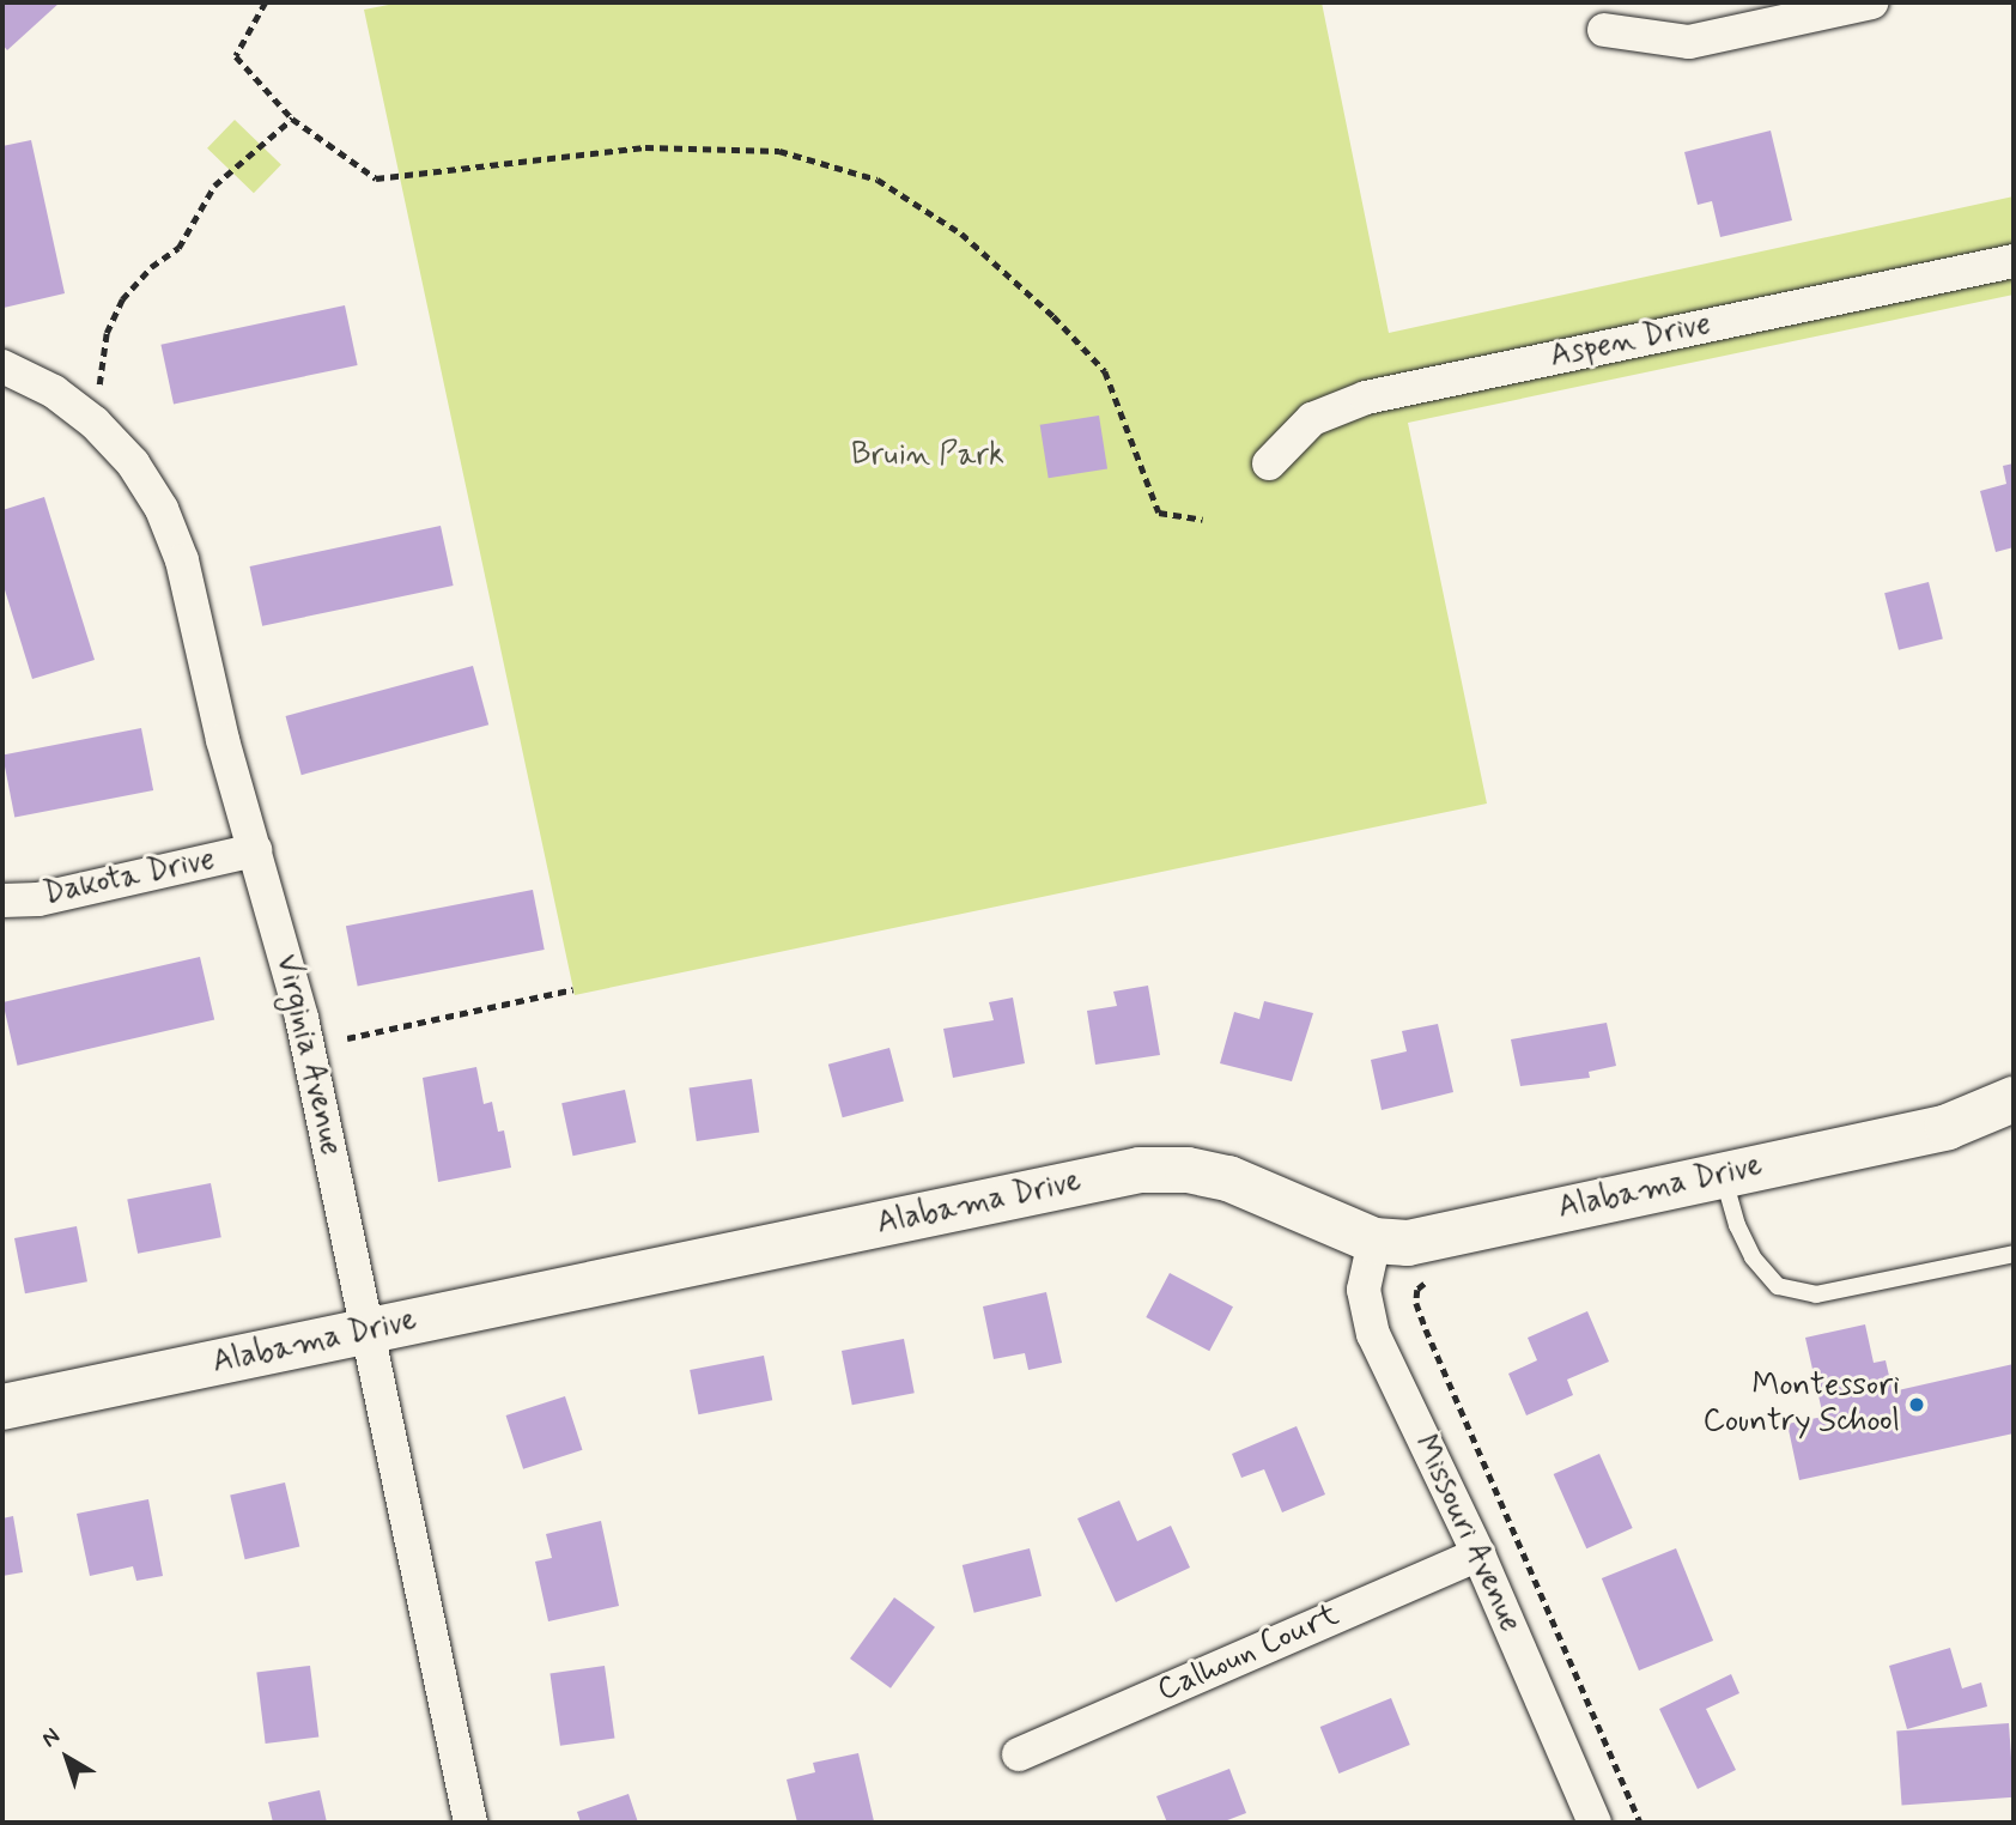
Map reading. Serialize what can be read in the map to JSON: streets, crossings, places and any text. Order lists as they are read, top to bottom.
{
  "streets": {
    "street": [
      "Aspen Drive",
      "Dakota Drive",
      "Virginia Avenue",
      "Alabama Drive",
      "Missouri Avenue",
      "Calhoun Court"
    ]
  },
  "crossings": [
    ["Dakota Drive", "Virginia Avenue"],
    ["Virginia Avenue", "Alabama Drive"],
    ["Alabama Drive", "Missouri Avenue"],
    ["Missouri Avenue", "Calhoun Court"]
  ],
  "parks": ["Bruin Park"],
  "places": ["Montessori Country School"],
  "north": "top left"
}
